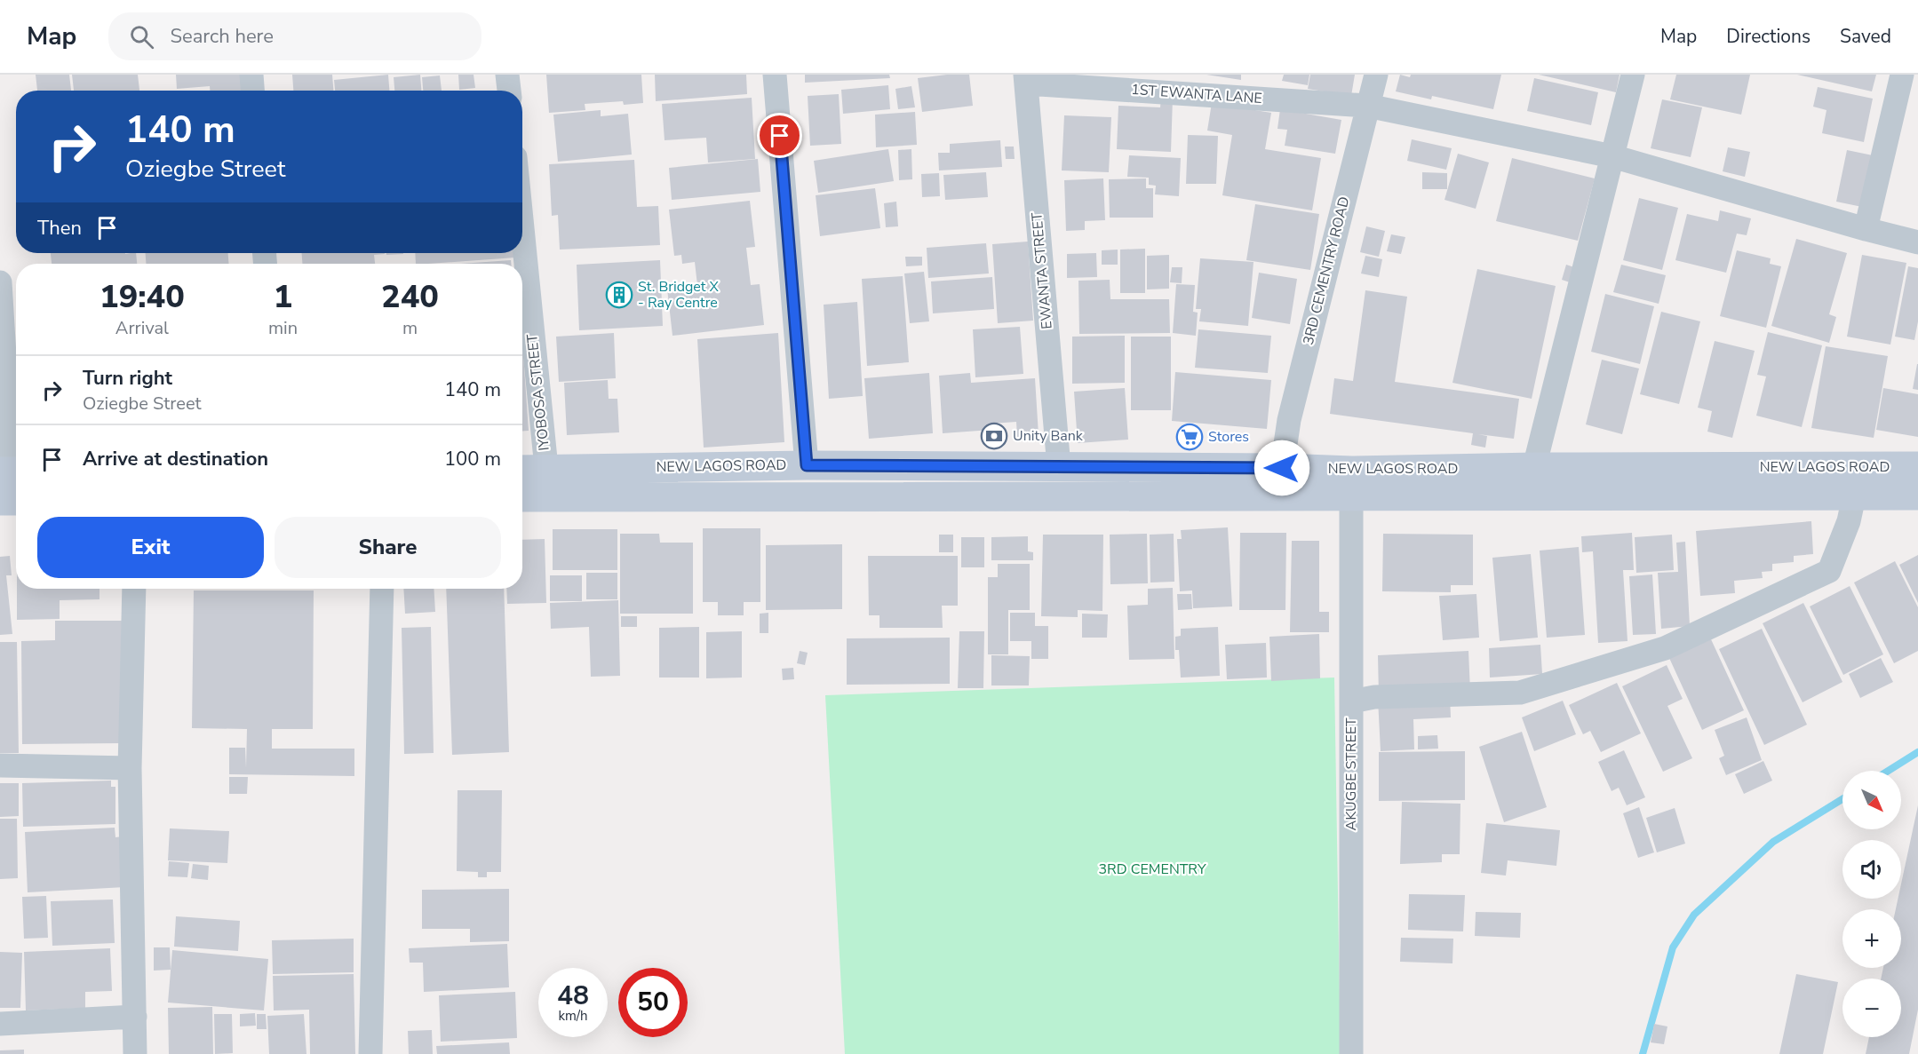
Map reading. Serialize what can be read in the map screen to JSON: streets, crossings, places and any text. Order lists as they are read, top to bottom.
{
  "streets": {
    "main road": ["NEW LAGOS ROAD"],
    "street": [
      "1ST EWANTA LANE",
      "EWANTA STREET",
      "3RD CEMENTRY ROAD",
      "IYOBOSA STREET",
      "AKUGBE STREET"
    ]
  },
  "crossings": [
    ["1ST EWANTA LANE", "EWANTA STREET"],
    ["1ST EWANTA LANE", "3RD CEMENTRY ROAD"],
    ["EWANTA STREET", "NEW LAGOS ROAD"],
    ["3RD CEMENTRY ROAD", "NEW LAGOS ROAD"],
    ["IYOBOSA STREET", "NEW LAGOS ROAD"],
    ["NEW LAGOS ROAD", "AKUGBE STREET"]
  ],
  "parks": ["3RD CEMENTRY"],
  "places": {
    "building": ["St. Bridget X - Ray Centre"],
    "bank": ["Unity Bank"],
    "supermarket": ["Stores"]
  },
  "north": "bottom right",
  "page": {
    "header": "Map",
    "search": "Search here",
    "nav": ["Map", "Directions", "Saved"],
    "turn": ["140 m", "Oziegbe Street"],
    "then": "Then",
    "eta": [
      "19:40",
      "Arrival",
      "1",
      "min",
      "240",
      "m"
    ],
    "list": [
      {
        "name": "Turn right",
        "note": "Oziegbe Street",
        "value": "140 m"
      },
      {
        "name": "Arrive at destination",
        "value": "100 m"
      }
    ],
    "buttons": ["Exit", "Share"],
    "map_buttons": ["+", "−"],
    "speed": "48 km/h",
    "limit": "50"
  }
}
